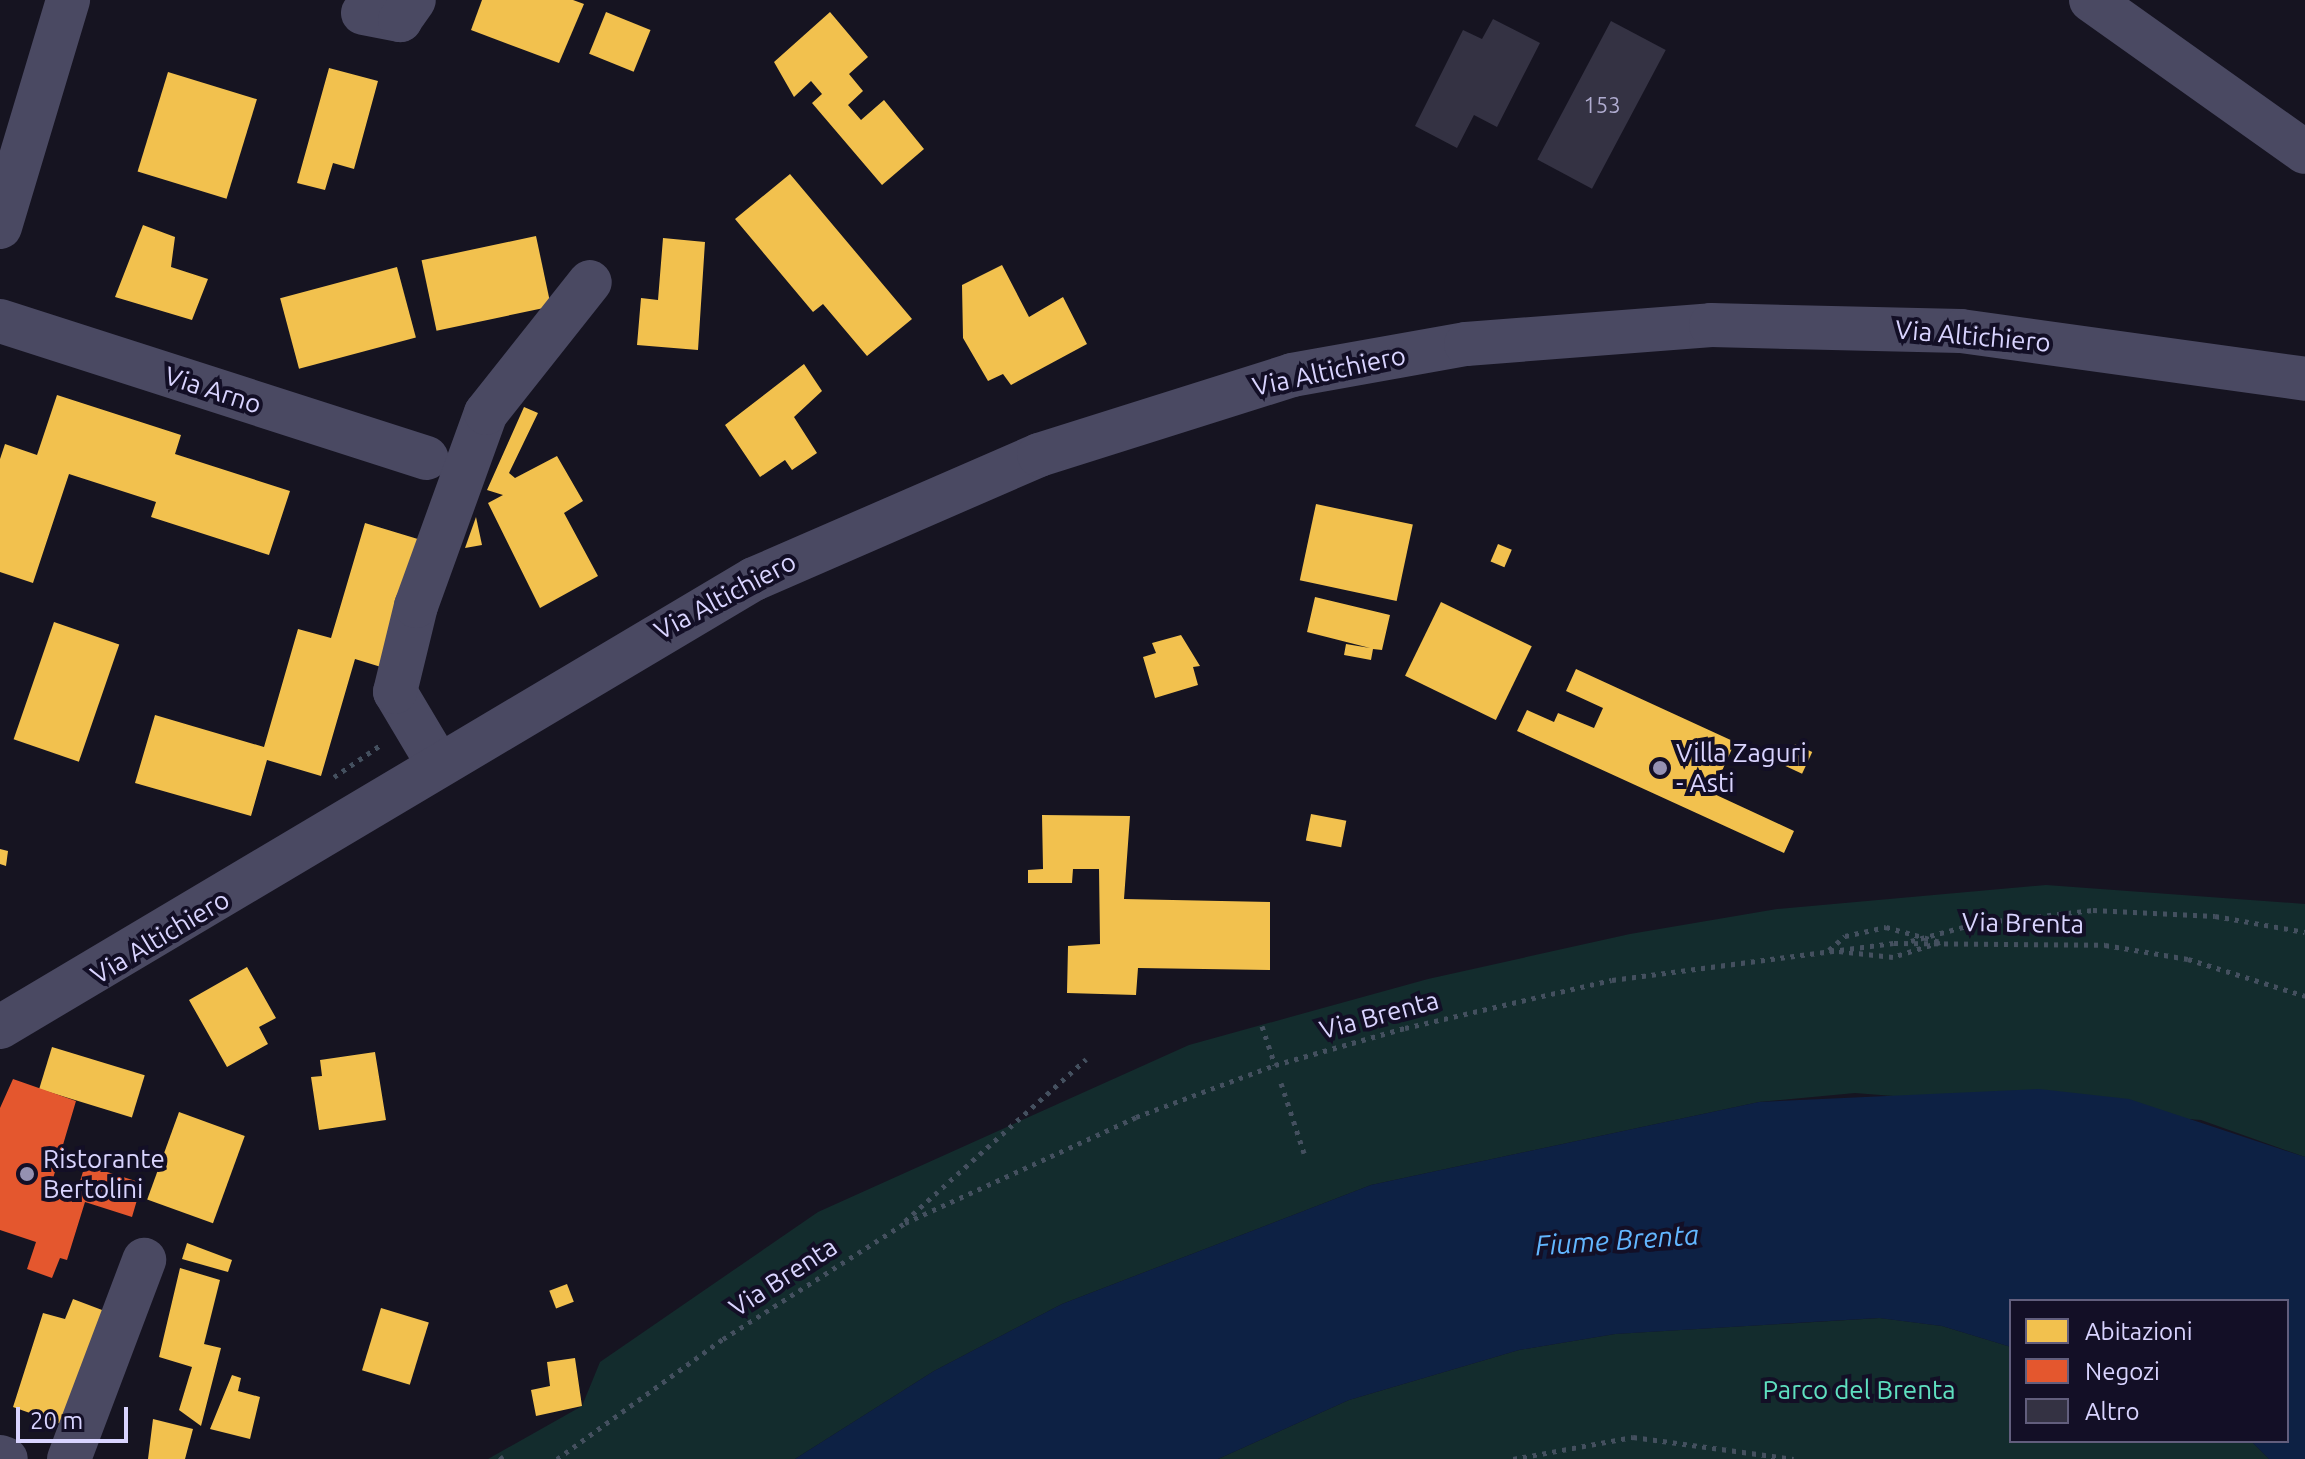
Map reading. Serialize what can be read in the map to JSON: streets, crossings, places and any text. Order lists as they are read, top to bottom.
{
  "streets": {
    "street": ["Via Altichiero", "Via Arno"],
    "path": ["Via Brenta"]
  },
  "water": ["Fiume Brenta"],
  "parks": ["Parco del Brenta"],
  "places": ["Villa Zaguri - Asti", "Ristorante Bertolini"],
  "house_numbers": ["153"],
  "legend": ["Abitazioni", "Negozi", "Altro"],
  "scale_bar": "20 m"
}
